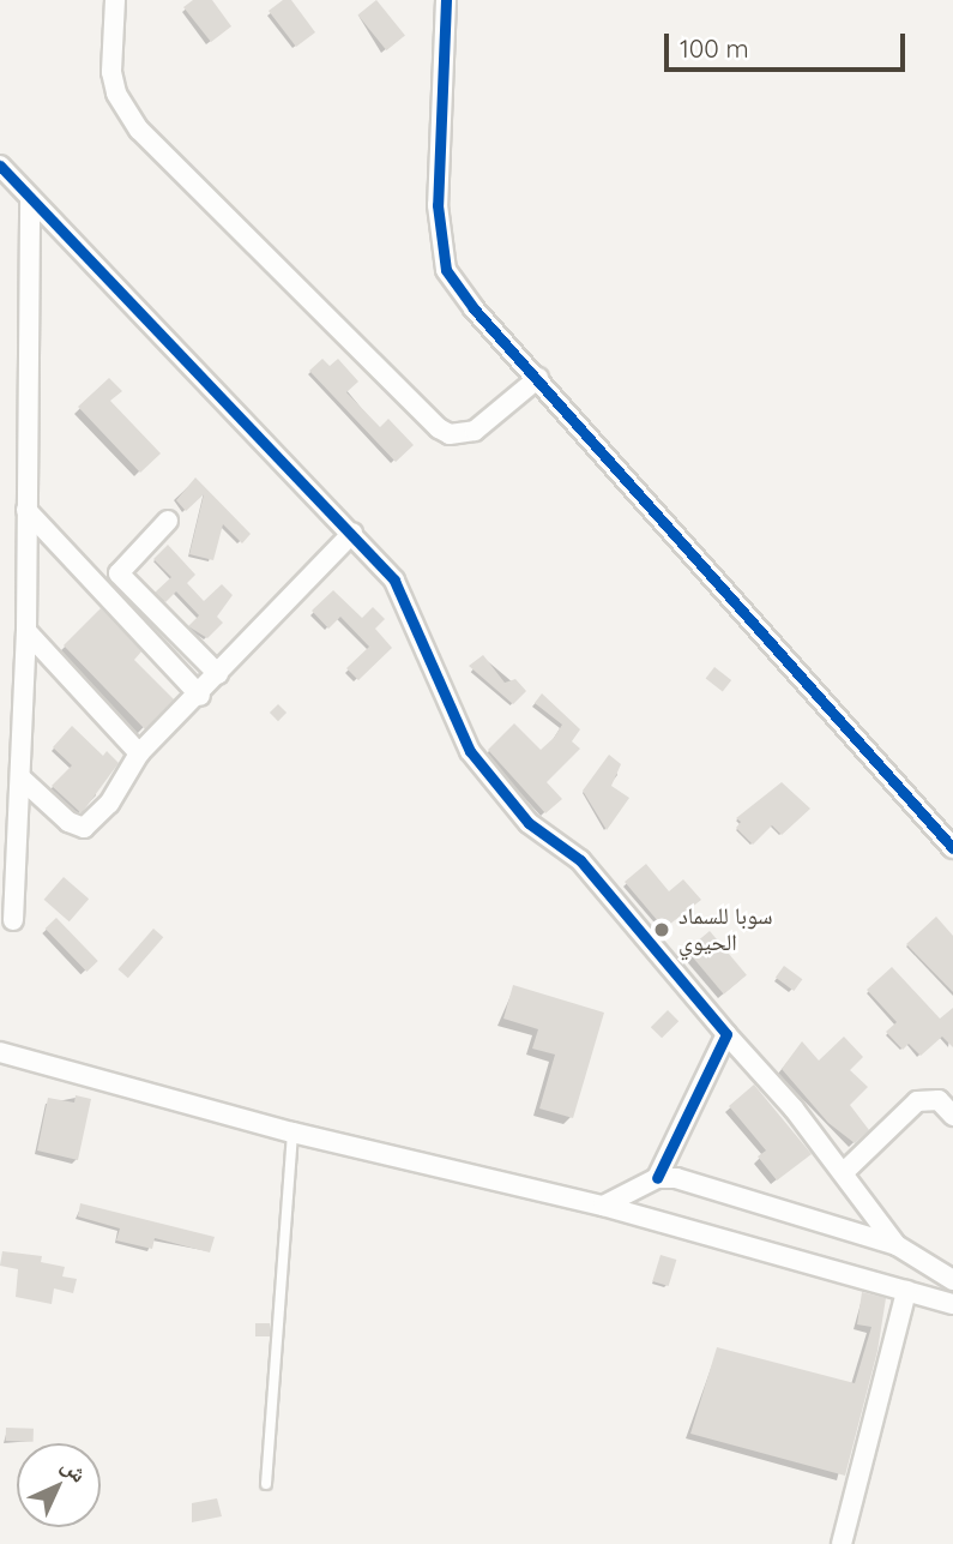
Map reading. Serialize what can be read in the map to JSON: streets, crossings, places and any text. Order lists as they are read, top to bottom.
{
  "places": ["سوبا للسماد الحيوي"],
  "scale_bar": "100 m",
  "north": "top right"
}
